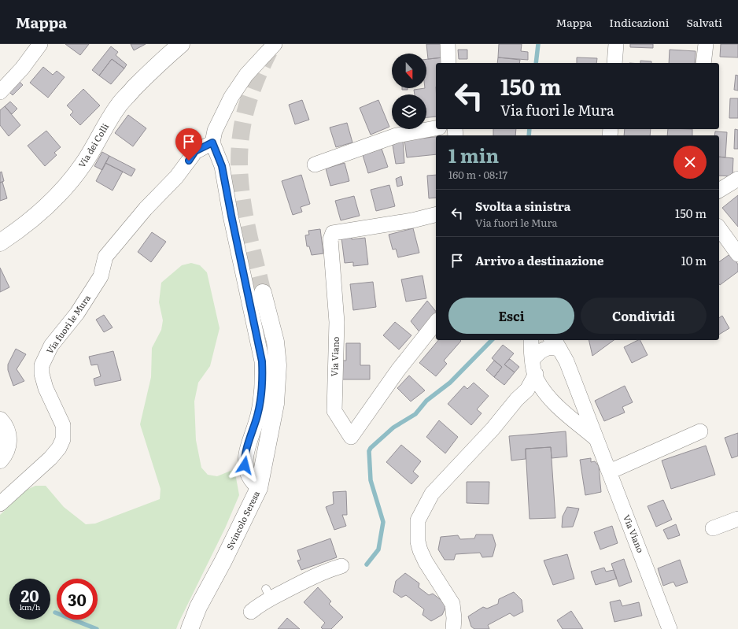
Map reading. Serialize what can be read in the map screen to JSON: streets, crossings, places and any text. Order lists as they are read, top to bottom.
{
  "streets": {
    "main road": ["Via dei Colli", "Svincolo Seresa"],
    "street": ["Via fuori le Mura", "Via Viano"]
  },
  "north": "bottom",
  "page": {
    "header": "Mappa",
    "nav": ["Mappa", "Indicazioni", "Salvati"],
    "turn": ["150 m", "Via fuori le Mura"],
    "heading": ["1 min", "160 m · 08:17"],
    "list": [
      {
        "name": "Svolta a sinistra",
        "note": "Via fuori le Mura",
        "value": "150 m"
      },
      {
        "name": "Arrivo a destinazione",
        "value": "10 m"
      }
    ],
    "buttons": ["Esci", "Condividi"],
    "speed": "20 km/h",
    "limit": "30"
  }
}
